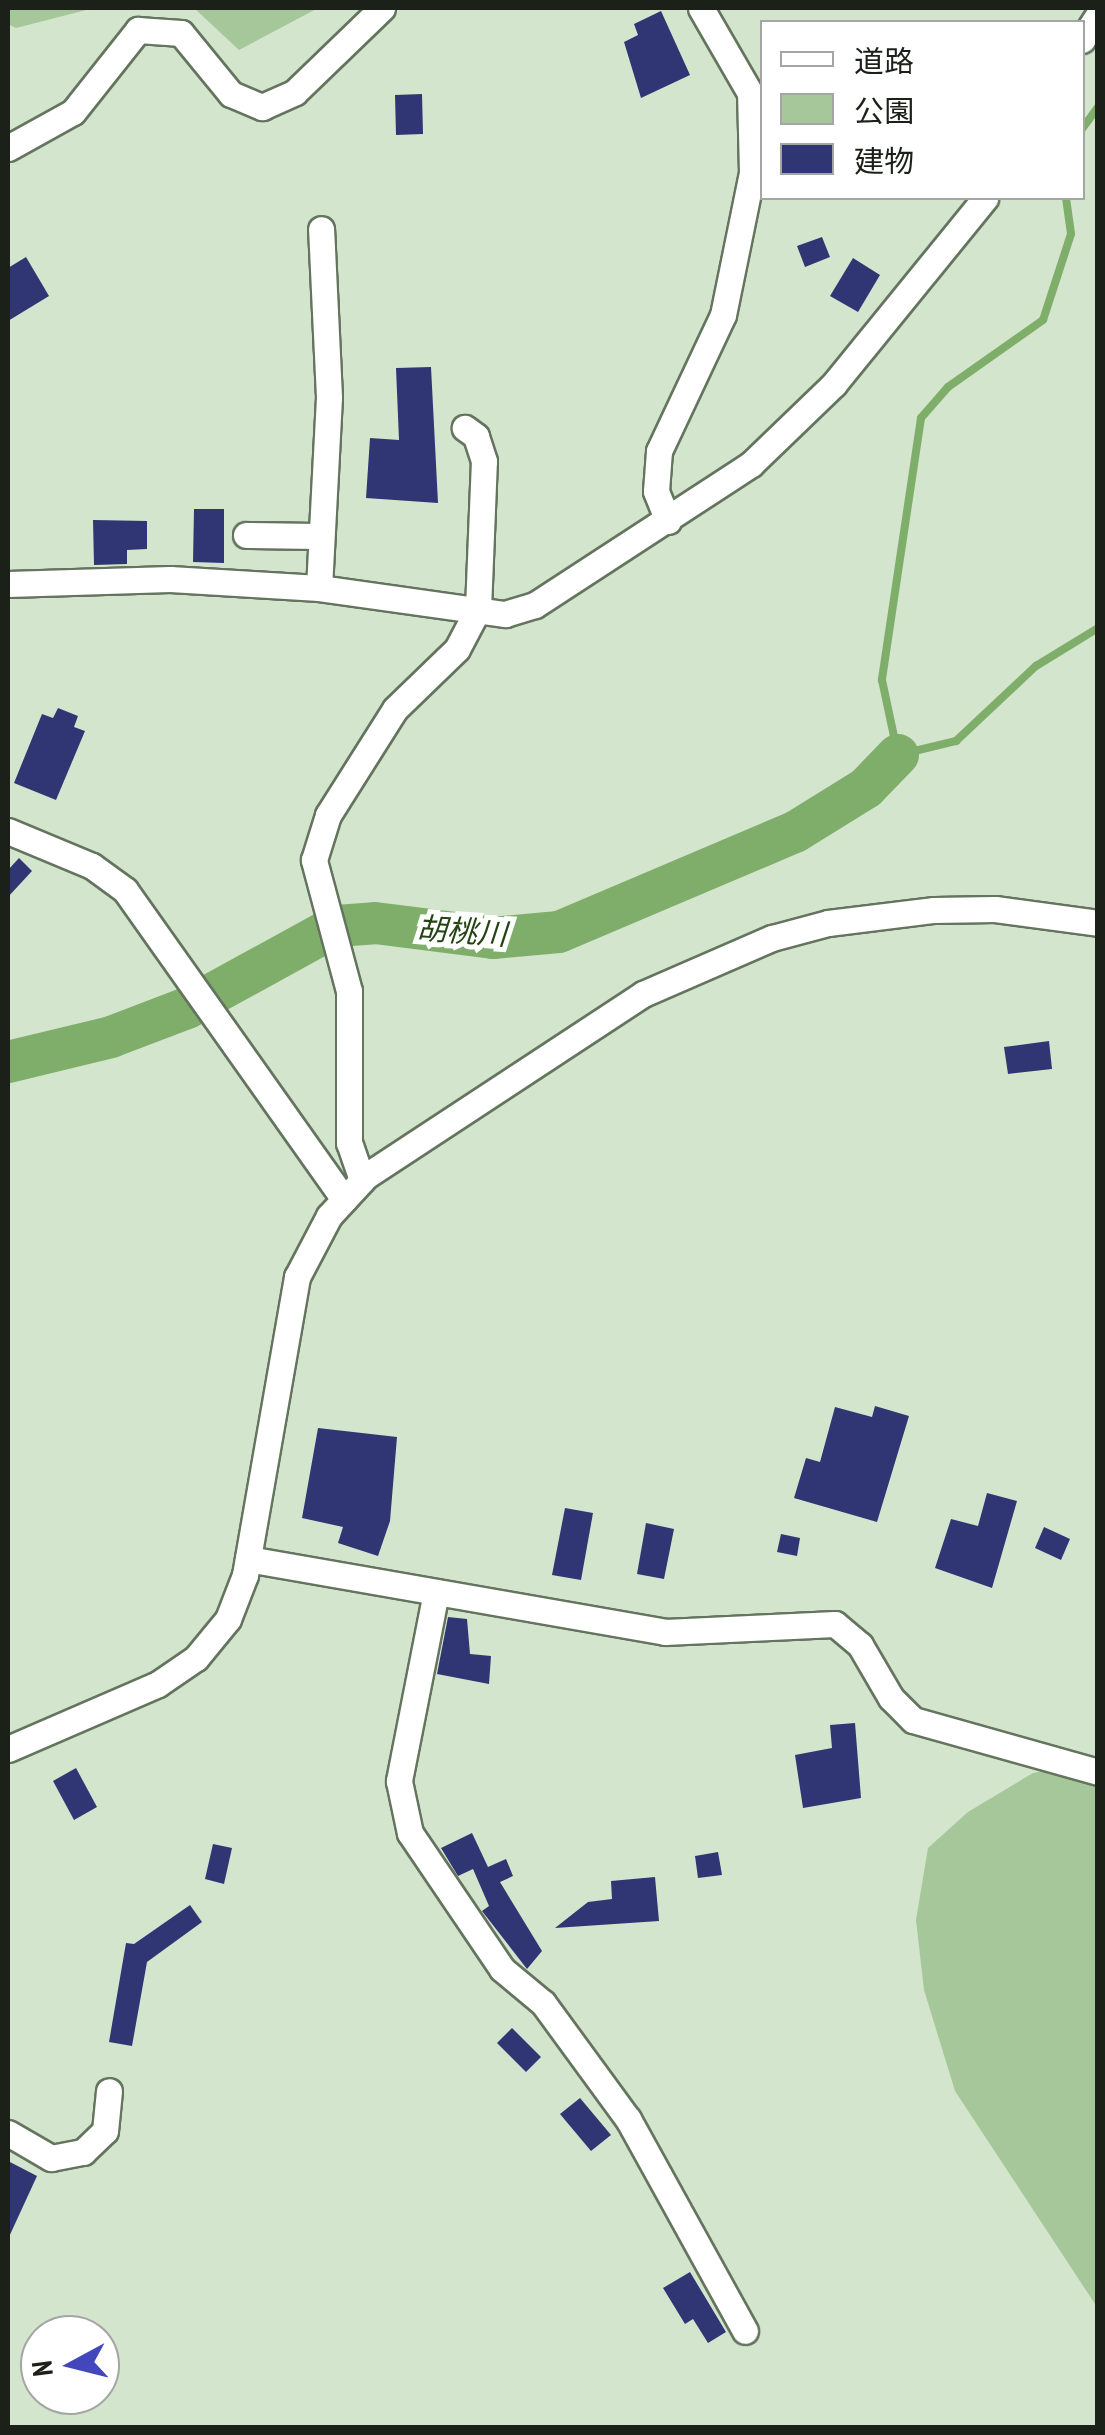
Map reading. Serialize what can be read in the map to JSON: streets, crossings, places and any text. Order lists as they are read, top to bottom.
{
  "water": ["胡桃川"],
  "legend": ["道路", "公園", "建物"],
  "north": "left"
}
